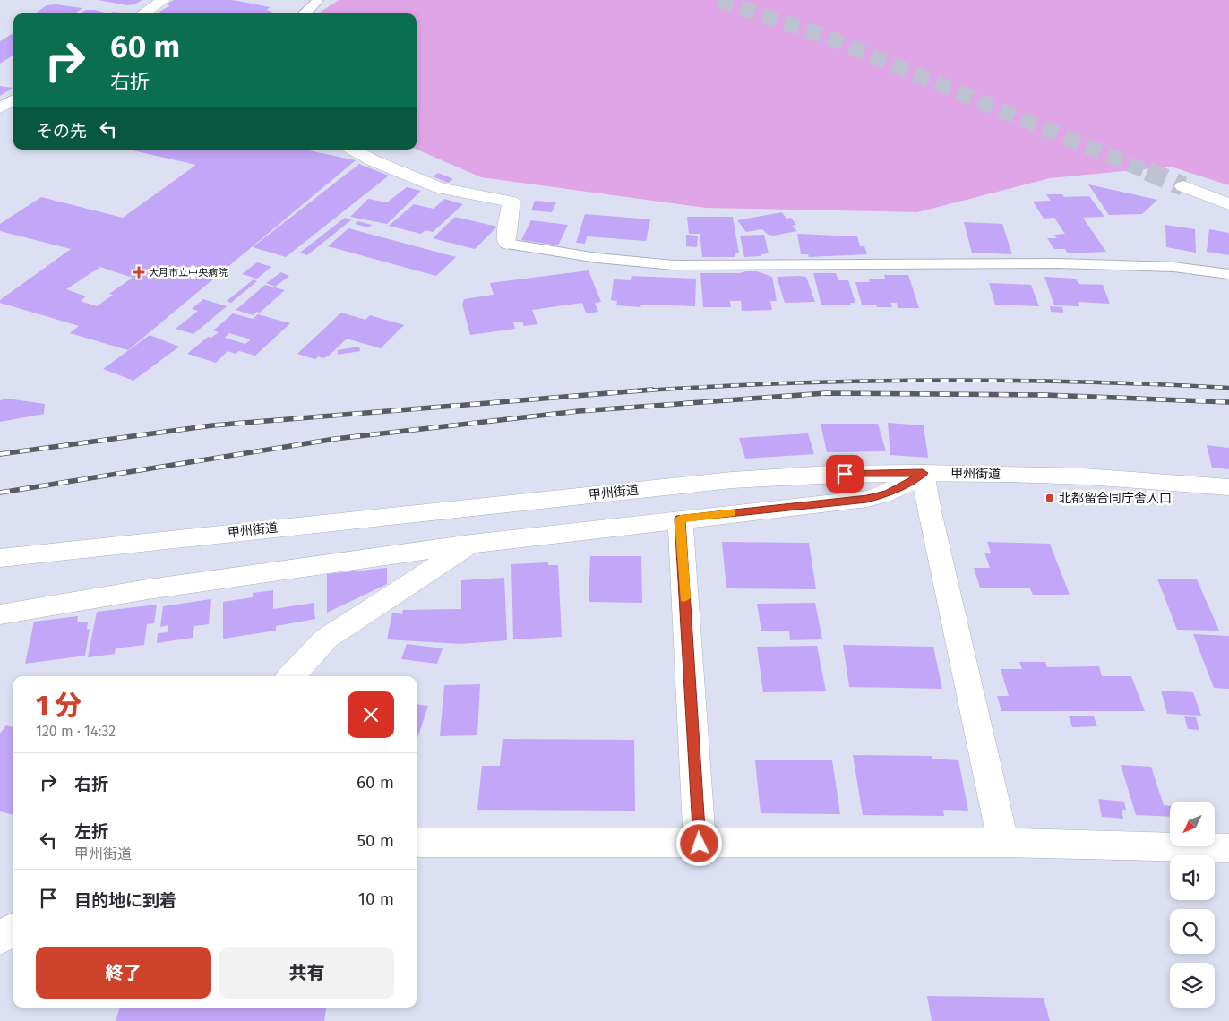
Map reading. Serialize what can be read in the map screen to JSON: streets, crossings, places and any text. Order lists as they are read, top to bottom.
{
  "streets": {
    "main road": ["甲州街道"]
  },
  "places": {
    "health": ["大月市立中央病院"],
    "transit": ["北都留合同庁舎入口"]
  },
  "north": "bottom left",
  "page": {
    "turn": ["60 m", "右折"],
    "then": "その先",
    "heading": ["1 分", "120 m · 14:32"],
    "list": [
      {
        "name": "右折",
        "value": "60 m"
      },
      {
        "name": "左折",
        "note": "甲州街道",
        "value": "50 m"
      },
      {
        "name": "目的地に到着",
        "value": "10 m"
      }
    ],
    "buttons": ["終了", "共有"]
  }
}
